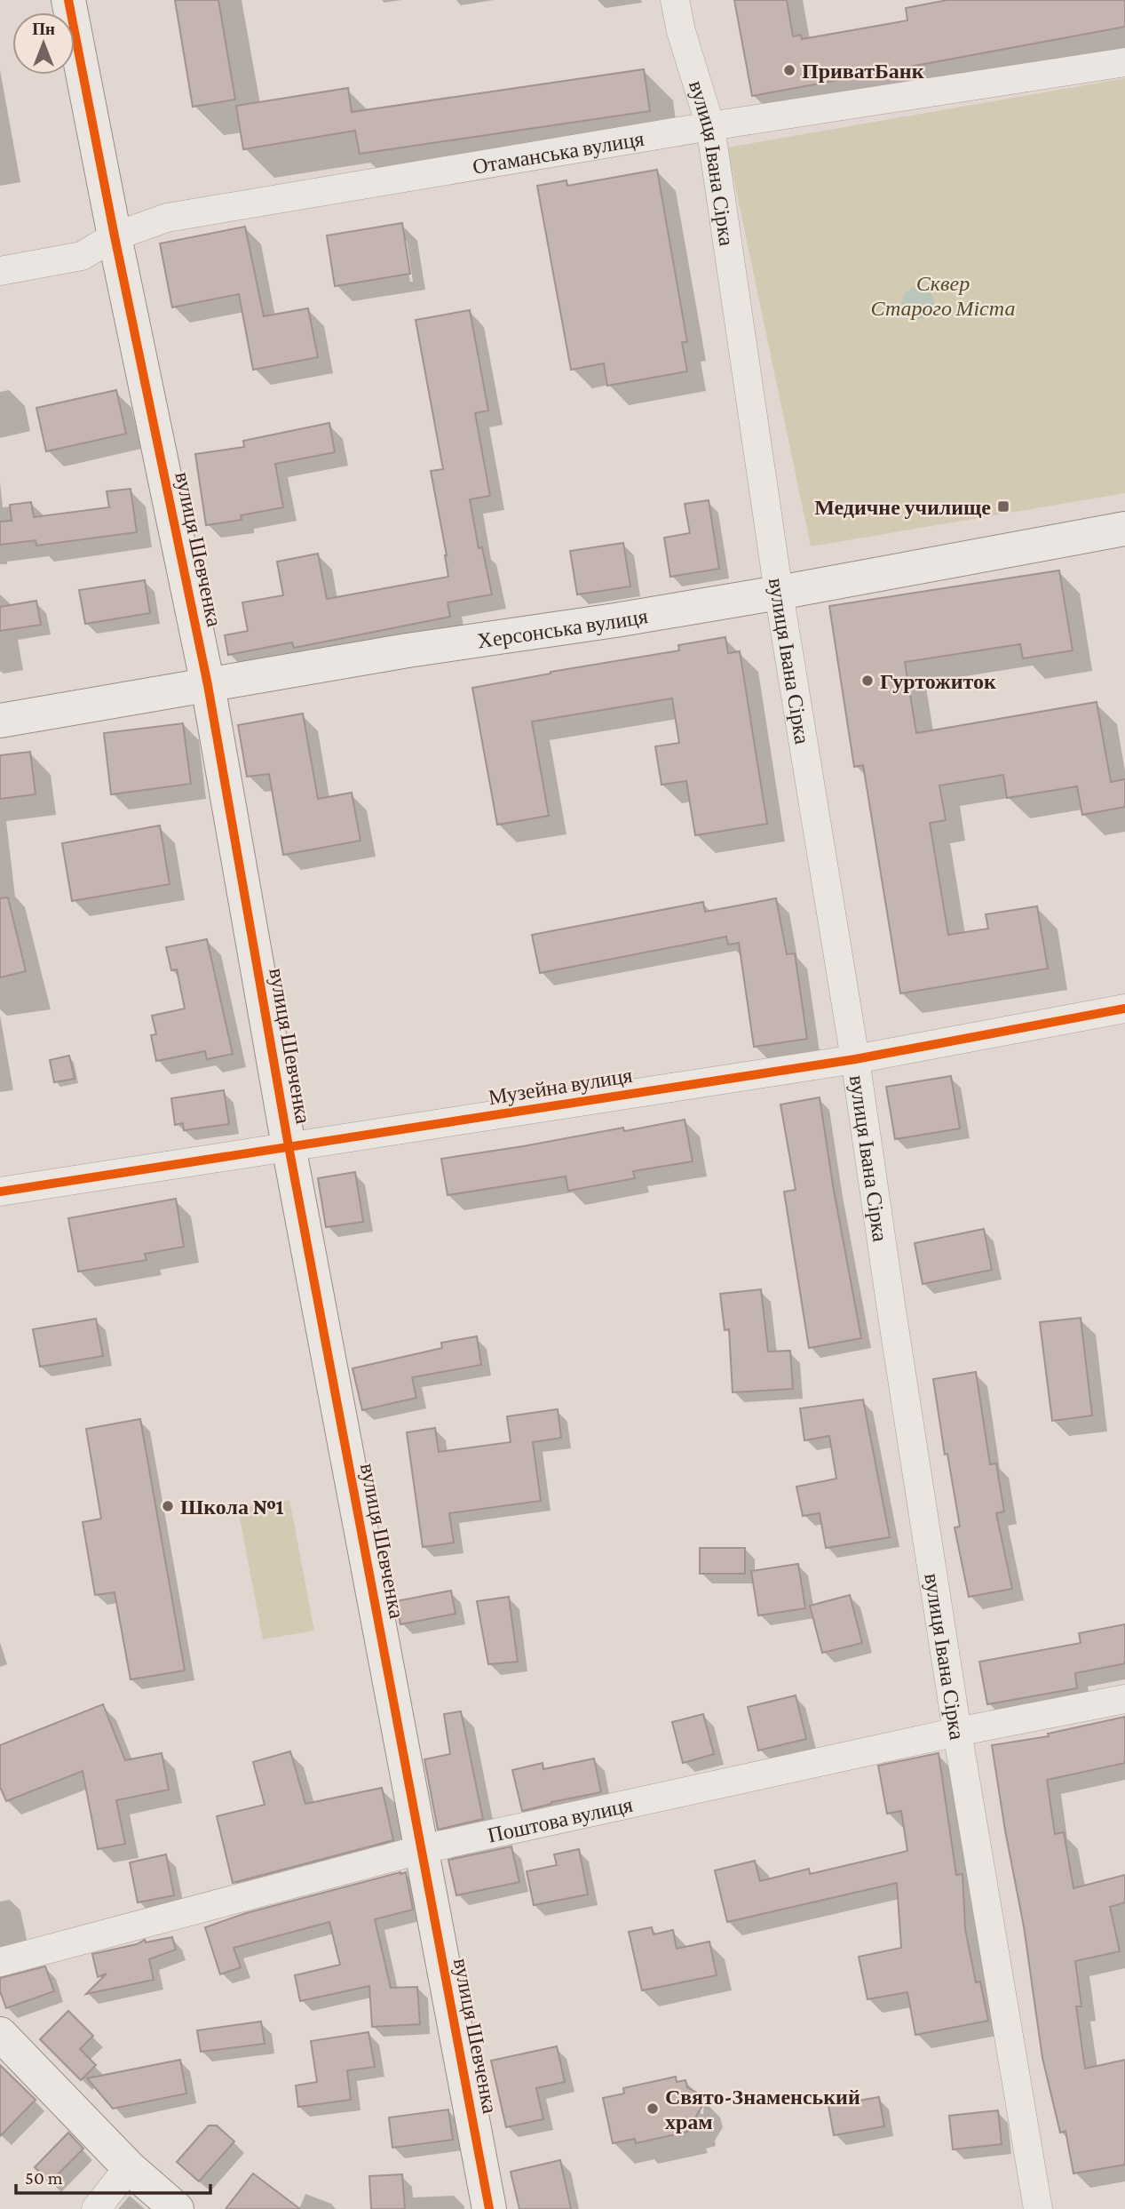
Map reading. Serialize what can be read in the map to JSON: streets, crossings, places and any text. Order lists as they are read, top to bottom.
{
  "streets": {
    "street": [
      "Отаманська вулиця",
      "вулиця Івана Сірка",
      "вулиця Шевченка",
      "Херсонська вулиця",
      "Музейна вулиця",
      "Поштова вулиця"
    ]
  },
  "crossings": [
    ["Отаманська вулиця", "вулиця Івана Сірка"],
    ["Отаманська вулиця", "вулиця Шевченка"],
    ["вулиця Івана Сірка", "Херсонська вулиця"],
    ["вулиця Івана Сірка", "Музейна вулиця"],
    ["вулиця Івана Сірка", "Поштова вулиця"],
    ["вулиця Шевченка", "Херсонська вулиця"],
    ["вулиця Шевченка", "Музейна вулиця"],
    ["вулиця Шевченка", "Поштова вулиця"]
  ],
  "parks": ["Сквер Старого Міста"],
  "places": {
    "other": [
      "ПриватБанк",
      "Гуртожиток",
      "Школа №1",
      "Свято-Знаменський храм"
    ],
    "transit": ["Медичне училище"]
  },
  "scale_bar": "50 m",
  "north": "top"
}
